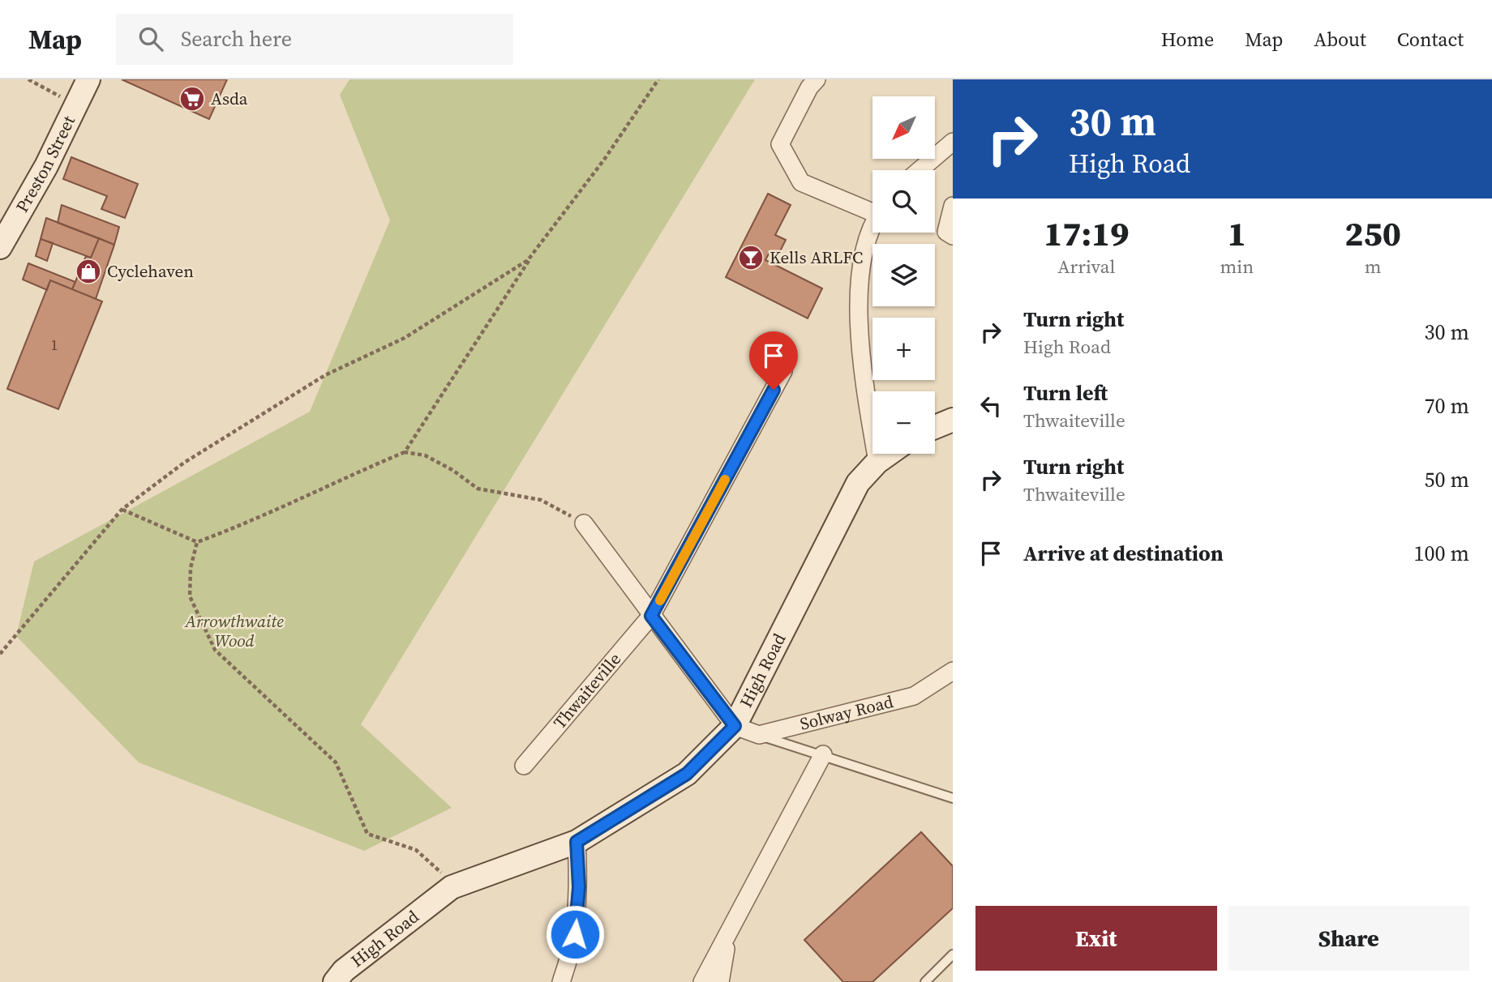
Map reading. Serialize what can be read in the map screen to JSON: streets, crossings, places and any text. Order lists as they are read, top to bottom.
{
  "streets": {
    "street": [
      "Preston Street",
      "High Road",
      "Thwaiteville",
      "Solway Road"
    ]
  },
  "parks": ["Arrowthwaite Wood"],
  "places": {
    "supermarket": ["Asda"],
    "bar": ["Kells ARLFC"],
    "shop": ["Cyclehaven"]
  },
  "house_numbers": ["1"],
  "north": "bottom left",
  "page": {
    "header": "Map",
    "search": "Search here",
    "nav": [
      "Home",
      "Map",
      "About",
      "Contact"
    ],
    "turn": ["30 m", "High Road"],
    "map_buttons": ["+", "−"],
    "eta": [
      "17:19",
      "Arrival",
      "1",
      "min",
      "250",
      "m"
    ],
    "list": [
      {
        "name": "Turn right",
        "note": "High Road",
        "value": "30 m"
      },
      {
        "name": "Turn left",
        "note": "Thwaiteville",
        "value": "70 m"
      },
      {
        "name": "Turn right",
        "note": "Thwaiteville",
        "value": "50 m"
      },
      {
        "name": "Arrive at destination",
        "value": "100 m"
      }
    ],
    "buttons": ["Exit", "Share"]
  }
}
